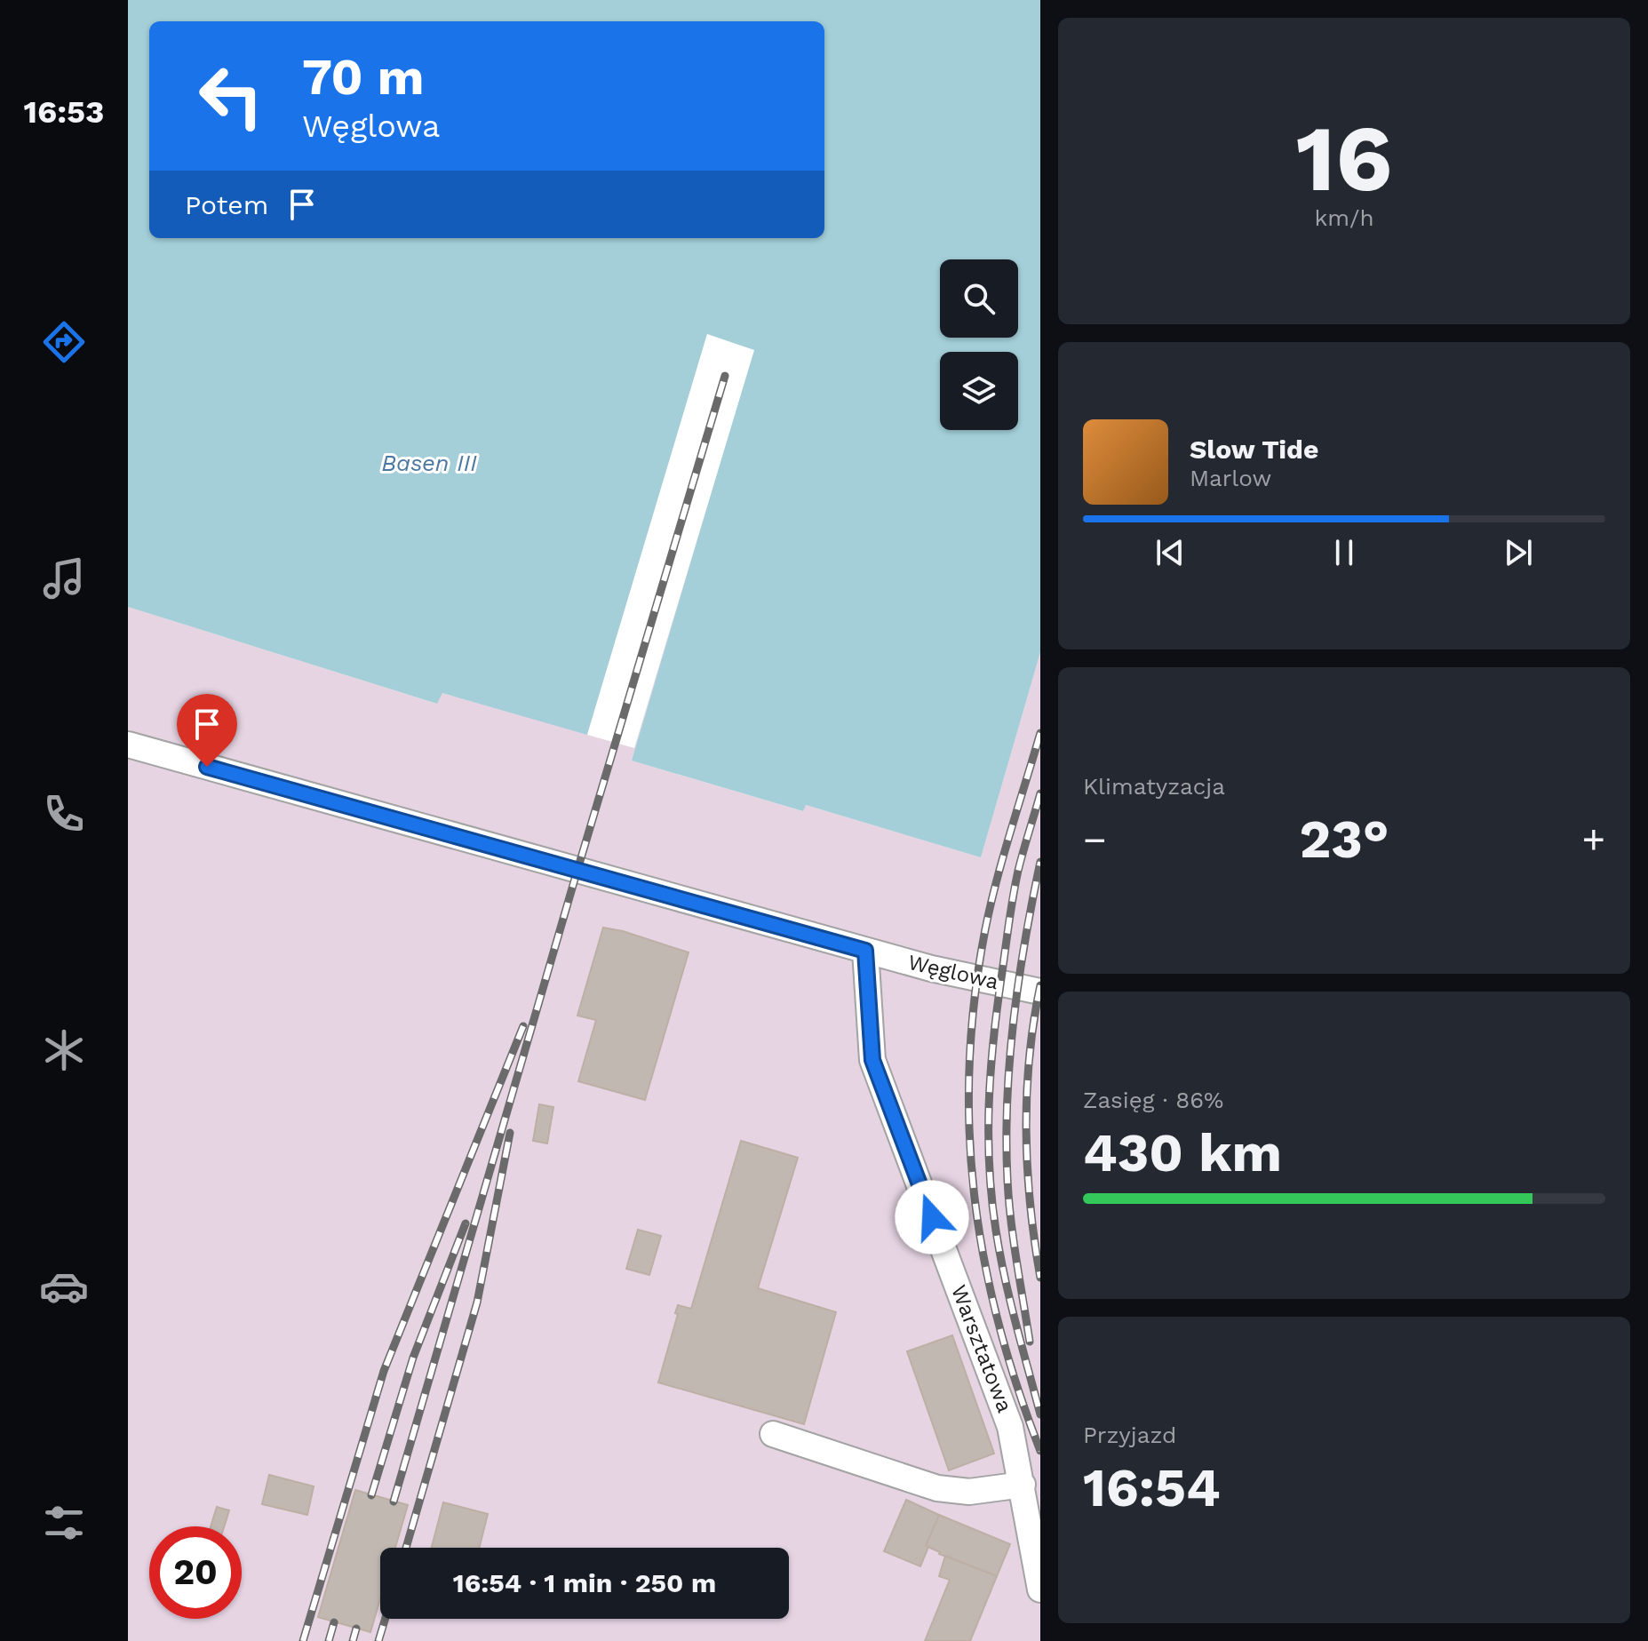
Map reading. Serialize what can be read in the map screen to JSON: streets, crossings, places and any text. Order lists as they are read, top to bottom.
{
  "streets": {
    "lane": ["Węglowa", "Warsztatowa"]
  },
  "crossings": [
    ["Węglowa", "Warsztatowa"]
  ],
  "water": ["Basen III"],
  "page": {
    "tabs": "16:53",
    "tile": [
      ["16", "km/h"],
      "Klimatyzacja",
      ["Zasięg · 86%", "430 km"],
      ["Przyjazd", "16:54"]
    ],
    "turn": ["70 m", "Węglowa"],
    "then": "Potem",
    "song": ["Slow Tide", "Marlow"],
    "heat": ["−", "23°", "+"],
    "limit": "20",
    "trip": "16:54 · 1 min · 250 m"
  }
}
